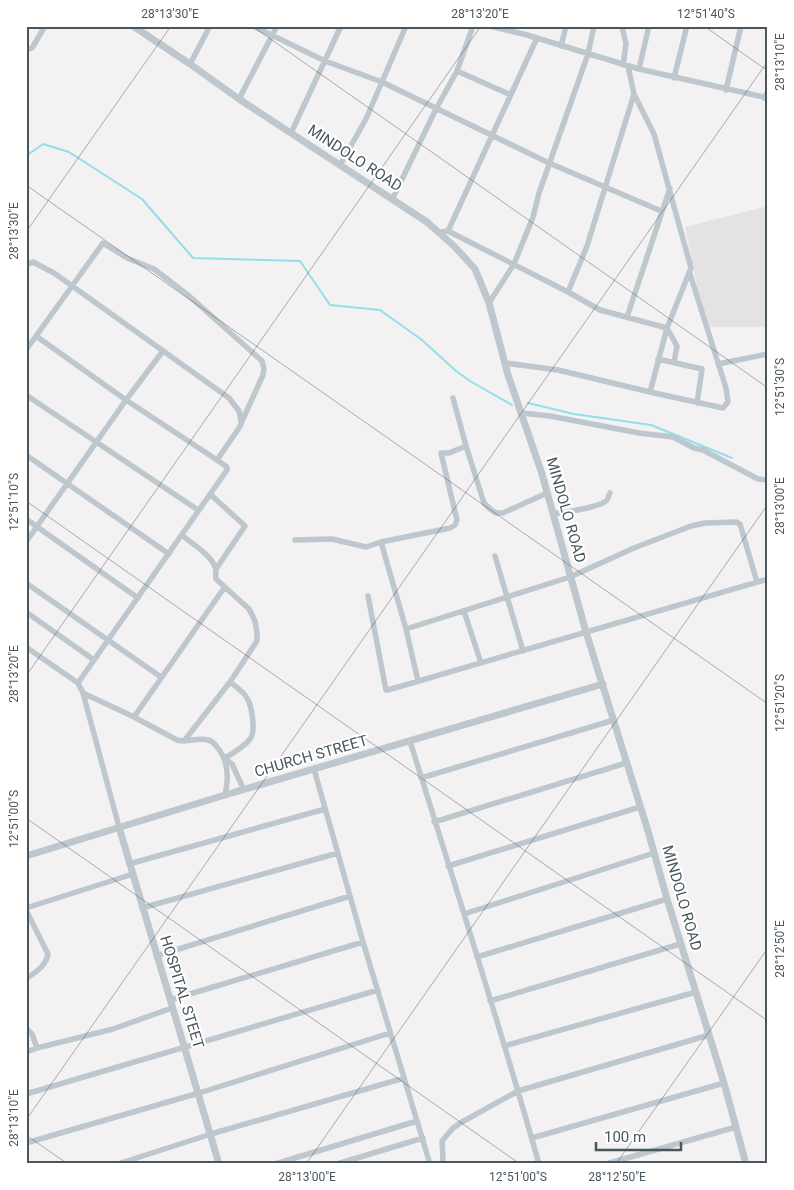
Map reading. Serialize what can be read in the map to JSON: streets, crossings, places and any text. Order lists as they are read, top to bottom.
{
  "streets": {
    "street": ["MINDOLO ROAD", "CHURCH STREET", "HOSPITAL STEET"]
  },
  "crossings": [
    ["MINDOLO ROAD", "CHURCH STREET"],
    ["CHURCH STREET", "HOSPITAL STEET"]
  ],
  "scale_bar": "100 m",
  "coordinates": [
    "28°13'30\"E",
    "28°13'20\"E",
    "12°51'40\"S",
    "28°13'10\"E",
    "12°51'30\"S",
    "12°51'10\"S",
    "28°13'00\"E",
    "12°51'20\"S",
    "12°51'00\"S",
    "28°12'50\"E"
  ]
}
